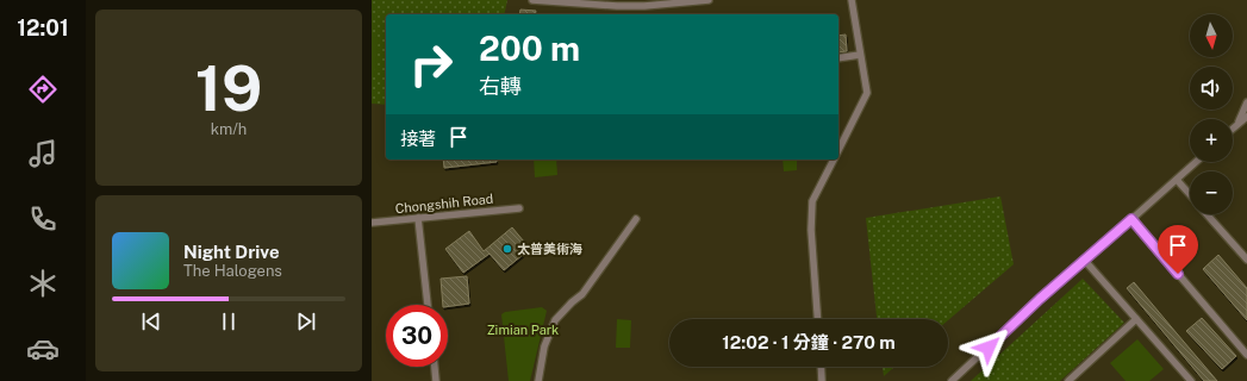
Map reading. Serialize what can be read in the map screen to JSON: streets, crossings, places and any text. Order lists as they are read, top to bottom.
{
  "streets": {
    "street": ["Chongshih Road"]
  },
  "parks": ["Zimian Park"],
  "places": ["太普美術海"],
  "north": "bottom",
  "page": {
    "tabs": "12:01",
    "tile": ["19", "km/h"],
    "map_buttons": ["+", "−"],
    "turn": ["200 m", "右轉"],
    "then": "接著",
    "song": ["Night Drive", "The Halogens"],
    "limit": "30",
    "trip": "12:02 · 1 分鐘 · 270 m"
  }
}
